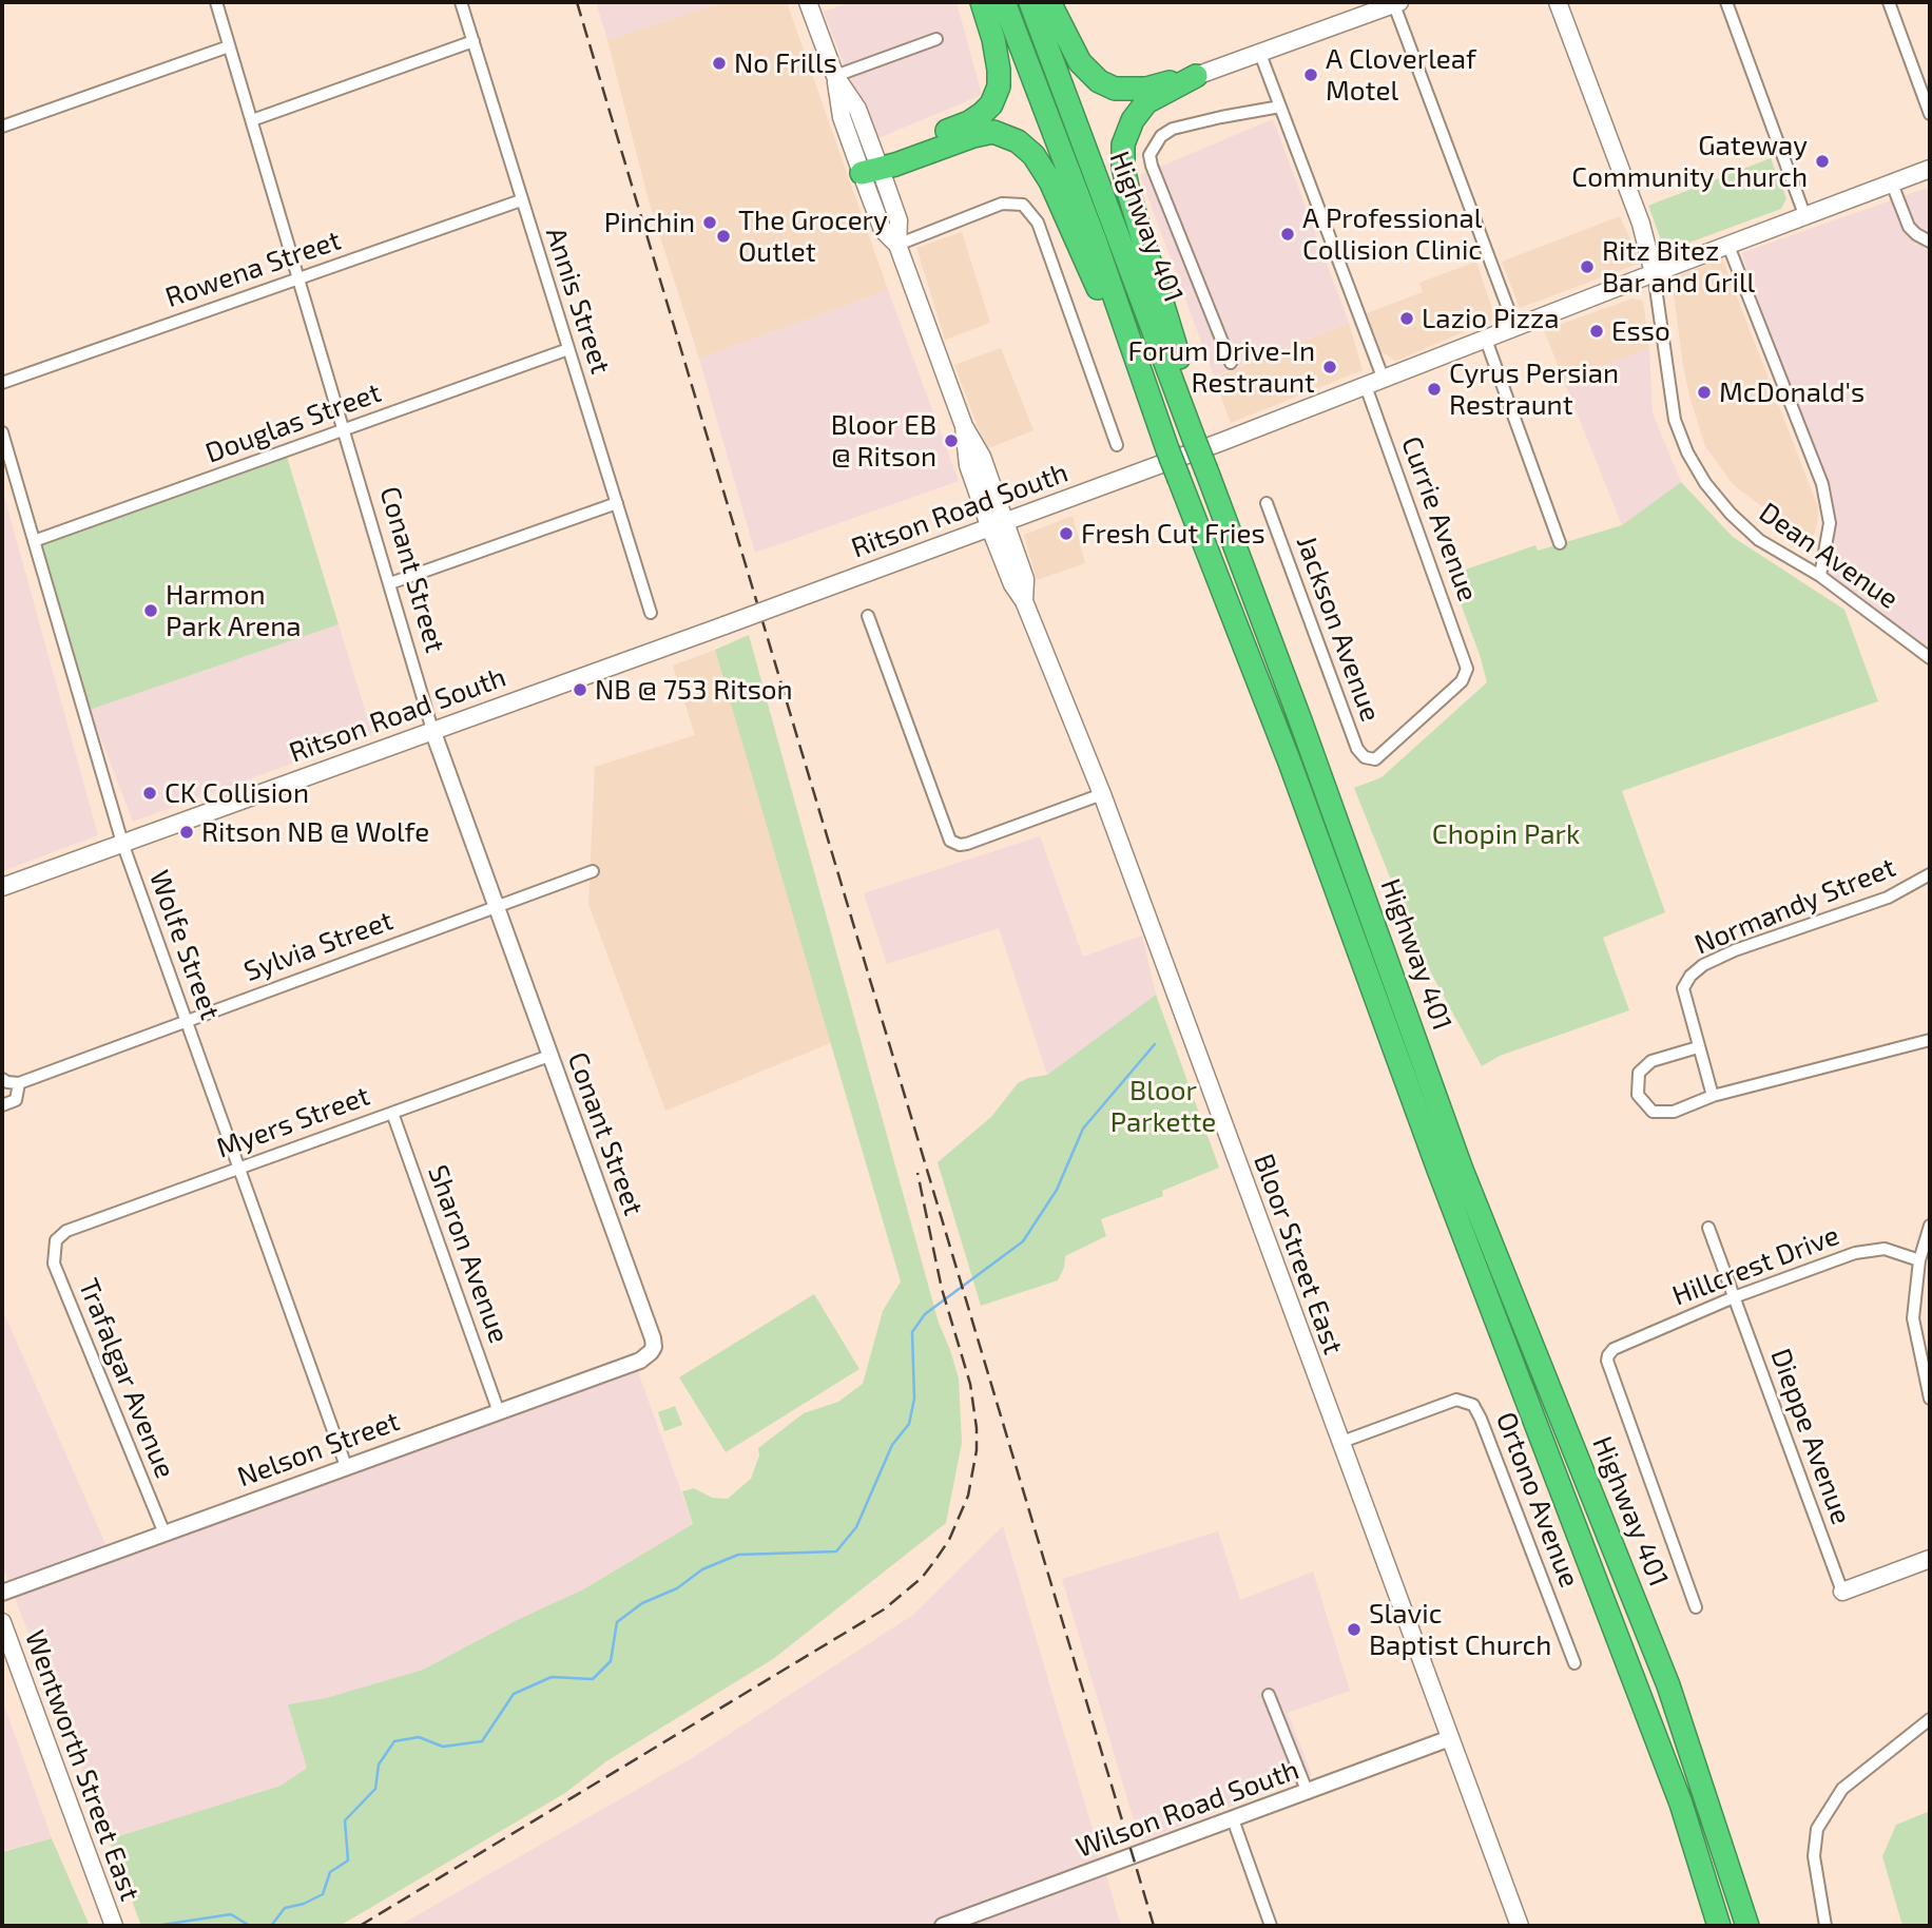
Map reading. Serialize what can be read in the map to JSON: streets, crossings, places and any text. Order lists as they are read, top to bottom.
{
  "streets": {
    "highway": ["Highway 401"],
    "main road": ["Ritson Road South", "Bloor Street East", "Wentworth Street East"],
    "street": [
      "Rowena Street",
      "Annis Street",
      "Douglas Street",
      "Currie Avenue",
      "Dean Avenue",
      "Conant Street",
      "Jackson Avenue",
      "Normandy Street",
      "Wolfe Street",
      "Sylvia Street",
      "Myers Street",
      "Sharon Avenue",
      "Hillcrest Drive",
      "Trafalgar Avenue",
      "Dieppe Avenue",
      "Nelson Street",
      "Ortono Avenue",
      "Wilson Road South"
    ]
  },
  "crossings": [
    ["Rowena Street", "Annis Street"],
    ["Rowena Street", "Conant Street"],
    ["Annis Street", "Douglas Street"],
    ["Douglas Street", "Conant Street"],
    ["Douglas Street", "Wolfe Street"],
    ["Ritson Road South", "Currie Avenue"],
    ["Ritson Road South", "Dean Avenue"],
    ["Ritson Road South", "Conant Street"],
    ["Ritson Road South", "Wolfe Street"],
    ["Ritson Road South", "Bloor Street East"],
    ["Currie Avenue", "Jackson Avenue"],
    ["Conant Street", "Sylvia Street"],
    ["Conant Street", "Myers Street"],
    ["Conant Street", "Nelson Street"],
    ["Wolfe Street", "Sylvia Street"],
    ["Wolfe Street", "Myers Street"],
    ["Wolfe Street", "Nelson Street"],
    ["Myers Street", "Sharon Avenue"],
    ["Myers Street", "Trafalgar Avenue"],
    ["Sharon Avenue", "Nelson Street"],
    ["Bloor Street East", "Ortono Avenue"],
    ["Bloor Street East", "Wilson Road South"],
    ["Hillcrest Drive", "Dieppe Avenue"],
    ["Trafalgar Avenue", "Nelson Street"]
  ],
  "parks": ["Chopin Park", "Bloor Parkette"],
  "places": [
    "No Frills",
    "A Cloverleaf Motel",
    "Gateway Community Church",
    "Pinchin",
    "A Professional Collision Clinic",
    "The Grocery Outlet",
    "Ritz Bitez Bar and Grill",
    "Lazio Pizza",
    "Esso",
    "Forum Drive-In Restraunt",
    "Cyrus Persian Restraunt",
    "McDonald's",
    "Bloor EB @ Ritson",
    "Fresh Cut Fries",
    "Harmon Park Arena",
    "NB @ 753 Ritson",
    "CK Collision",
    "Ritson NB @ Wolfe",
    "Slavic Baptist Church"
  ]
}
